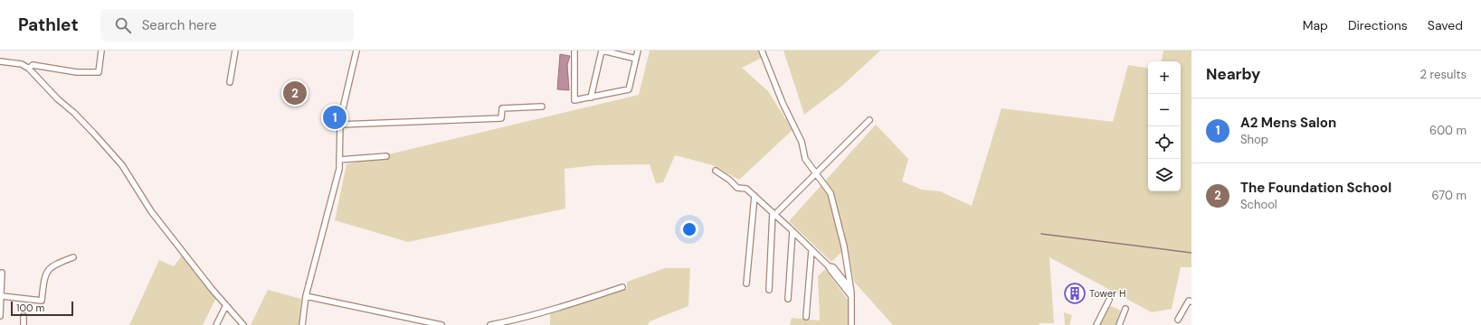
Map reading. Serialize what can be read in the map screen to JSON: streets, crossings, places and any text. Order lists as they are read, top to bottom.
{
  "places": {
    "building": ["Tower H"]
  },
  "scale_bar": "100 m",
  "page": {
    "header": "Pathlet",
    "search": "Search here",
    "nav": ["Map", "Directions", "Saved"],
    "heading": ["Nearby", "2 results"],
    "map_buttons": ["+", "−"],
    "pins": ["2", "1"],
    "list": [
      {
        "mark": "1",
        "name": "A2 Mens Salon",
        "note": "Shop",
        "value": "600 m"
      },
      {
        "mark": "2",
        "name": "The Foundation School",
        "note": "School",
        "value": "670 m"
      }
    ],
    "scale": "100 m"
  }
}
